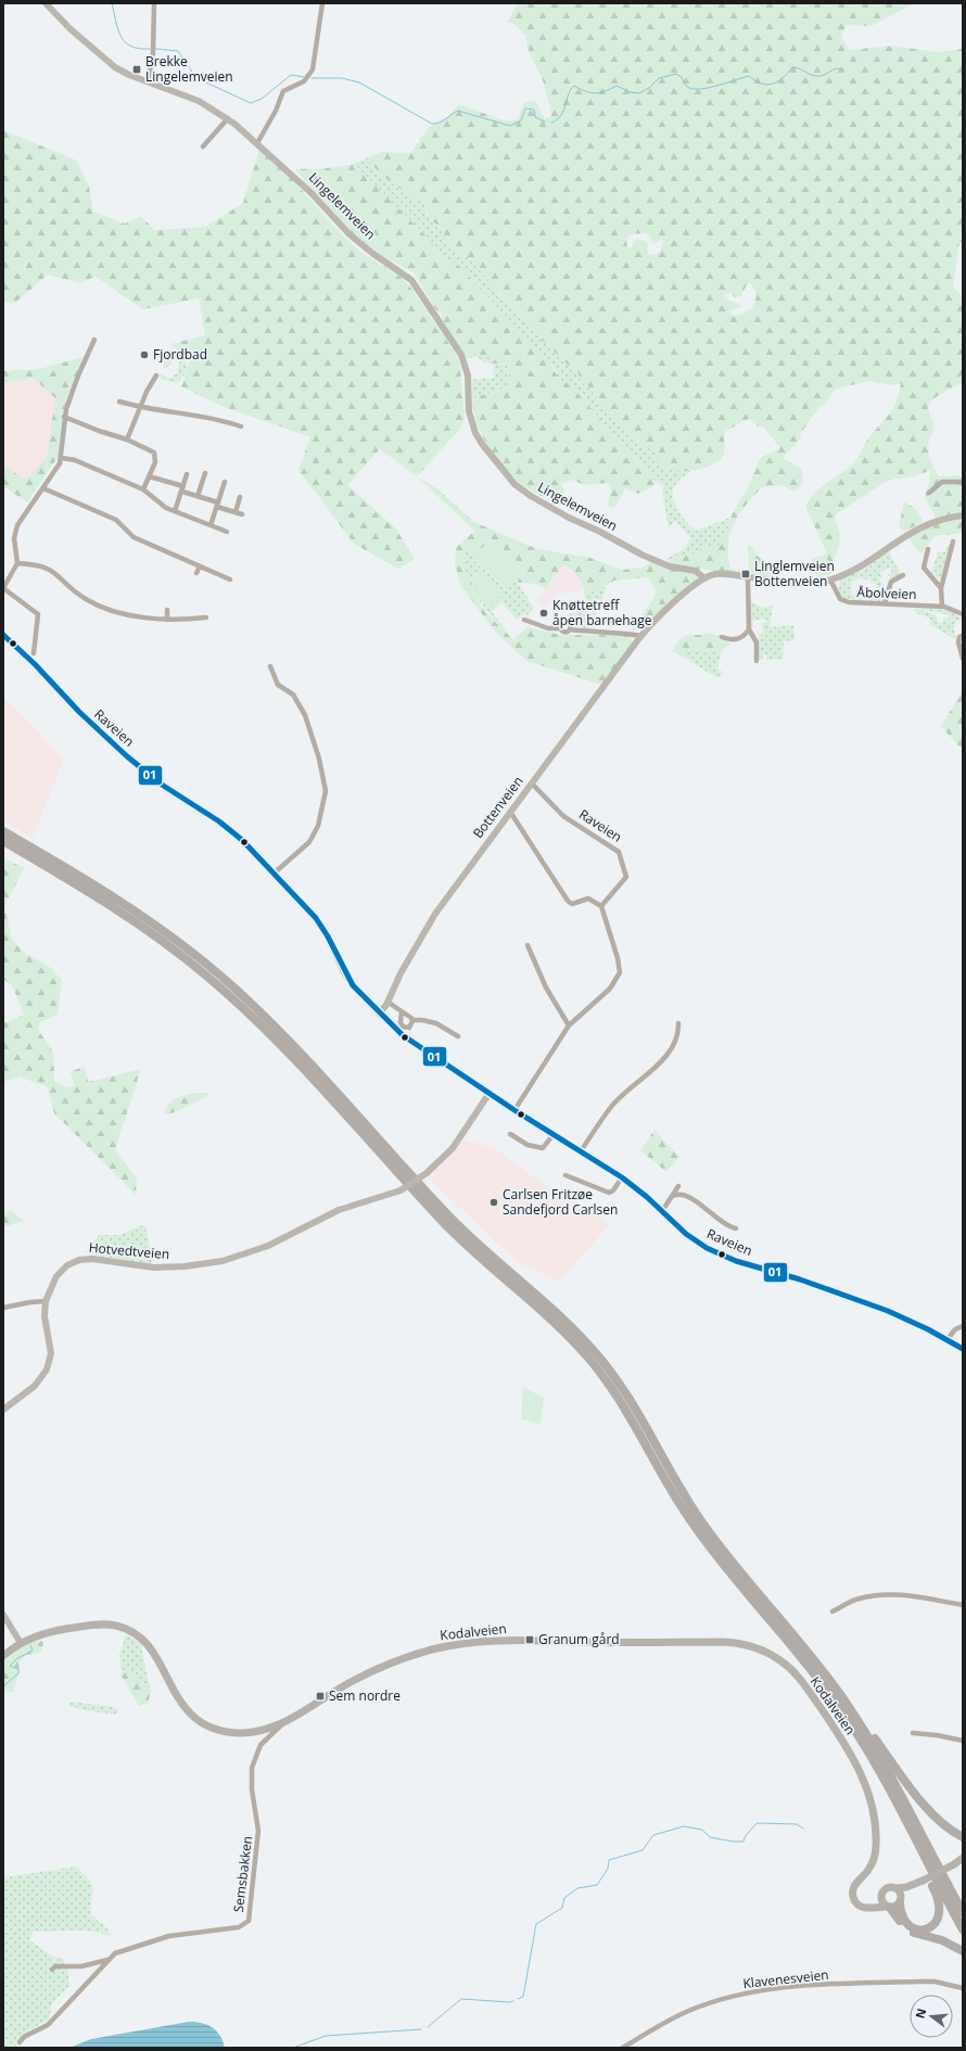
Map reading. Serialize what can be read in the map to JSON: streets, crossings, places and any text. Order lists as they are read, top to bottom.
{
  "streets": {
    "main road": [
      "Lingelemveien",
      "Raveien",
      "Bottenveien",
      "Hotvedtveien",
      "Kodalveien"
    ],
    "street": ["Åbolveien", "Semsbakken", "Klavenesveien"]
  },
  "crossings": [
    ["Lingelemveien", "Bottenveien"],
    ["Raveien", "Bottenveien"],
    ["Raveien", "Hotvedtveien"],
    ["Kodalveien", "Semsbakken"]
  ],
  "places": {
    "transit": [
      "Brekke Lingelemveien",
      "Linglemveien Bottenveien",
      "Granum gård",
      "Sem nordre"
    ],
    "other": ["Fjordbad", "Knøttetreff åpen barnehage", "Carlsen Fritzøe Sandefjord Carlsen"]
  },
  "lines": ["transit line 01"],
  "north": "left"
}
